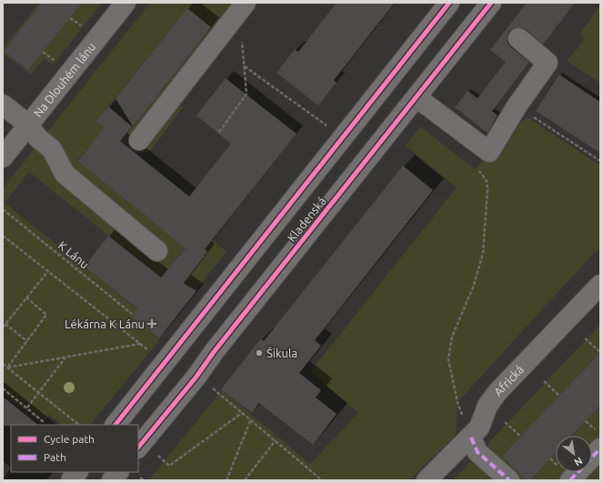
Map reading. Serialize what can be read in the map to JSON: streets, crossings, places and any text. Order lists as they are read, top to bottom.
{
  "streets": {
    "street": ["Na Dlouhém lánu", "Kladenská", "Africká"],
    "path": ["K Lánu"]
  },
  "places": {
    "health": ["Lékárna K Lánu"],
    "other": ["Šikula"]
  },
  "legend": ["Cycle path", "Path"],
  "north": "bottom right"
}
